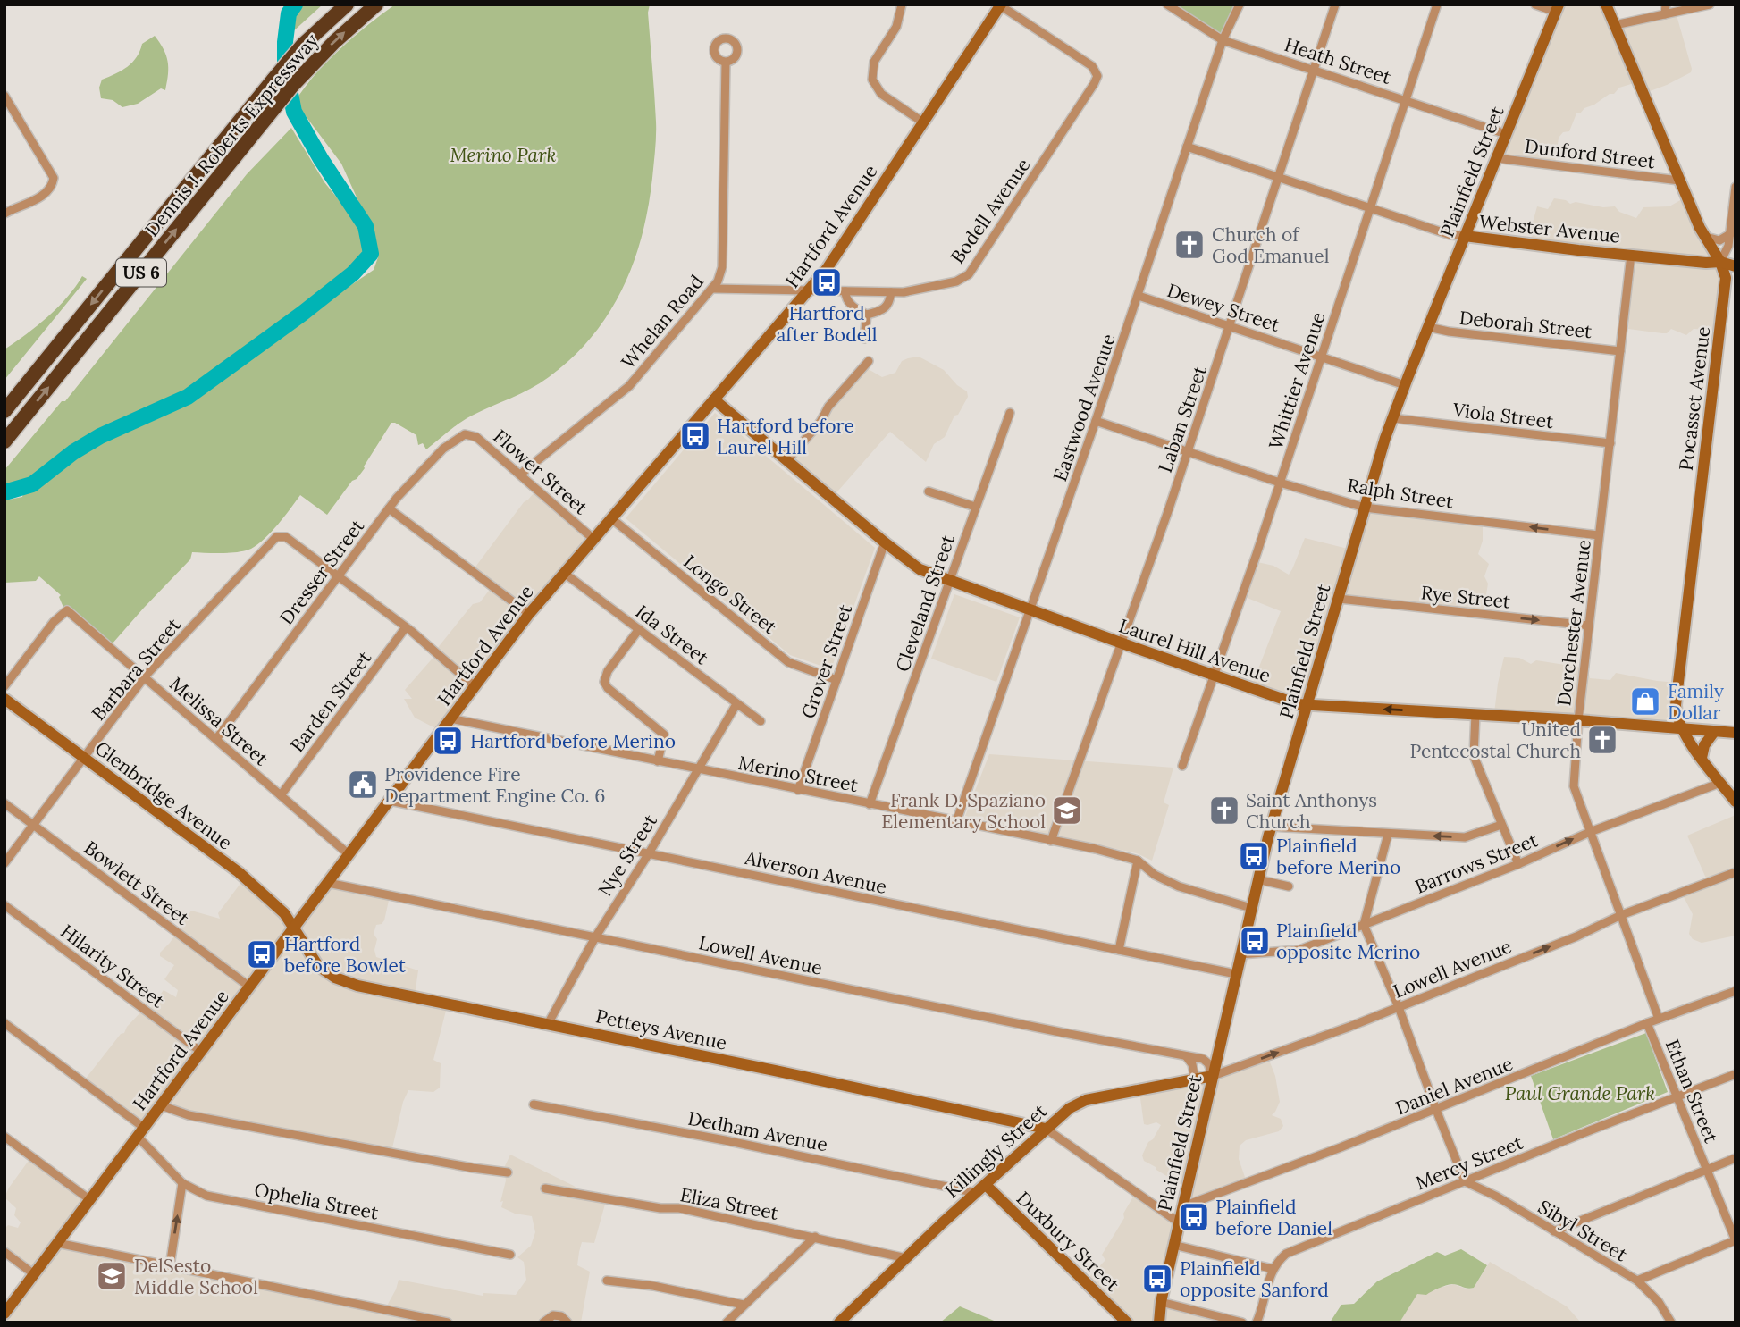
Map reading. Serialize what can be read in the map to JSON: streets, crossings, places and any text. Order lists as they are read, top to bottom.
{
  "streets": {
    "highway": ["Dennis J. Roberts Expressway", "US 6"],
    "main road": [
      "Plainfield Street",
      "Hartford Avenue",
      "Webster Avenue",
      "Pocasset Avenue",
      "Laurel Hill Avenue",
      "Glenbridge Avenue",
      "Petteys Avenue",
      "Killingly Street",
      "Duxbury Street"
    ],
    "street": [
      "Heath Street",
      "Dunford Street",
      "Bodell Avenue",
      "Dewey Street",
      "Whelan Road",
      "Deborah Street",
      "Whittier Avenue",
      "Eastwood Avenue",
      "Viola Street",
      "Laban Street",
      "Flower Street",
      "Ralph Street",
      "Dresser Street",
      "Longo Street",
      "Rye Street",
      "Cleveland Street",
      "Dorchester Avenue",
      "Ida Street",
      "Grover Street",
      "Barbara Street",
      "Barden Street",
      "Melissa Street",
      "Merino Street",
      "Nye Street",
      "Barrows Street",
      "Alverson Avenue",
      "Bowlett Street",
      "Lowell Avenue",
      "Hilarity Street",
      "Daniel Avenue",
      "Ethan Street",
      "Dedham Avenue",
      "Mercy Street",
      "Ophelia Street",
      "Eliza Street",
      "Sibyl Street"
    ]
  },
  "crossings": [
    ["Heath Street", "Plainfield Street"],
    ["Heath Street", "Whittier Avenue"],
    ["Heath Street", "Eastwood Avenue"],
    ["Heath Street", "Laban Street"],
    ["Dunford Street", "Plainfield Street"],
    ["Dunford Street", "Pocasset Avenue"],
    ["Plainfield Street", "Webster Avenue"],
    ["Plainfield Street", "Dewey Street"],
    ["Plainfield Street", "Deborah Street"],
    ["Plainfield Street", "Viola Street"],
    ["Plainfield Street", "Ralph Street"],
    ["Plainfield Street", "Rye Street"],
    ["Plainfield Street", "Laurel Hill Avenue"],
    ["Plainfield Street", "Merino Street"],
    ["Plainfield Street", "Barrows Street"],
    ["Plainfield Street", "Alverson Avenue"],
    ["Plainfield Street", "Lowell Avenue"],
    ["Plainfield Street", "Daniel Avenue"],
    ["Plainfield Street", "Killingly Street"],
    ["Bodell Avenue", "Hartford Avenue"],
    ["Bodell Avenue", "Whelan Road"],
    ["Hartford Avenue", "Flower Street"],
    ["Hartford Avenue", "Longo Street"],
    ["Hartford Avenue", "Ida Street"],
    ["Hartford Avenue", "Laurel Hill Avenue"],
    ["Hartford Avenue", "Melissa Street"],
    ["Hartford Avenue", "Merino Street"],
    ["Hartford Avenue", "Glenbridge Avenue"],
    ["Hartford Avenue", "Alverson Avenue"],
    ["Hartford Avenue", "Bowlett Street"],
    ["Hartford Avenue", "Lowell Avenue"],
    ["Hartford Avenue", "Hilarity Street"],
    ["Hartford Avenue", "Petteys Avenue"],
    ["Hartford Avenue", "Ophelia Street"],
    ["Webster Avenue", "Whittier Avenue"],
    ["Webster Avenue", "Pocasset Avenue"],
    ["Webster Avenue", "Eastwood Avenue"],
    ["Webster Avenue", "Laban Street"],
    ["Webster Avenue", "Dorchester Avenue"],
    ["Dewey Street", "Whittier Avenue"],
    ["Dewey Street", "Eastwood Avenue"],
    ["Dewey Street", "Laban Street"],
    ["Whelan Road", "Flower Street"],
    ["Deborah Street", "Dorchester Avenue"],
    ["Whittier Avenue", "Ralph Street"],
    ["Whittier Avenue", "Laurel Hill Avenue"],
    ["Pocasset Avenue", "Laurel Hill Avenue"],
    ["Pocasset Avenue", "Barrows Street"],
    ["Eastwood Avenue", "Ralph Street"],
    ["Eastwood Avenue", "Laurel Hill Avenue"],
    ["Eastwood Avenue", "Merino Street"],
    ["Viola Street", "Dorchester Avenue"],
    ["Laban Street", "Ralph Street"],
    ["Laban Street", "Laurel Hill Avenue"],
    ["Laban Street", "Merino Street"],
    ["Flower Street", "Dresser Street"],
    ["Ralph Street", "Dorchester Avenue"],
    ["Dresser Street", "Barbara Street"],
    ["Dresser Street", "Melissa Street"],
    ["Longo Street", "Grover Street"],
    ["Rye Street", "Dorchester Avenue"],
    ["Cleveland Street", "Laurel Hill Avenue"],
    ["Cleveland Street", "Merino Street"],
    ["Dorchester Avenue", "Laurel Hill Avenue"],
    ["Dorchester Avenue", "Barrows Street"],
    ["Dorchester Avenue", "Lowell Avenue"],
    ["Dorchester Avenue", "Daniel Avenue"],
    ["Ida Street", "Nye Street"],
    ["Laurel Hill Avenue", "Grover Street"],
    ["Grover Street", "Merino Street"],
    ["Barbara Street", "Melissa Street"],
    ["Barbara Street", "Glenbridge Avenue"],
    ["Barbara Street", "Bowlett Street"],
    ["Barden Street", "Melissa Street"],
    ["Merino Street", "Nye Street"],
    ["Glenbridge Avenue", "Petteys Avenue"],
    ["Nye Street", "Alverson Avenue"],
    ["Nye Street", "Lowell Avenue"],
    ["Nye Street", "Petteys Avenue"],
    ["Lowell Avenue", "Killingly Street"],
    ["Petteys Avenue", "Killingly Street"],
    ["Daniel Avenue", "Ethan Street"],
    ["Ethan Street", "Mercy Street"],
    ["Dedham Avenue", "Killingly Street"],
    ["Dedham Avenue", "Duxbury Street"],
    ["Killingly Street", "Eliza Street"],
    ["Killingly Street", "Duxbury Street"],
    ["Mercy Street", "Sibyl Street"]
  ],
  "one_way": ["Ralph Street", "Rye Street"],
  "parks": ["Merino Park", "Paul Grande Park"],
  "places": {
    "church": ["Church of God Emanuel", "United Pentecostal Church", "Saint Anthonys Church"],
    "bus stop": [
      "Hartford after Bodell",
      "Hartford before Laurel Hill",
      "Hartford before Merino",
      "Plainfield before Merino",
      "Plainfield opposite Merino",
      "Hartford before Bowlet",
      "Plainfield before Daniel",
      "Plainfield opposite Sanford"
    ],
    "shop": ["Family Dollar"],
    "public building": ["Providence Fire Department Engine Co. 6"],
    "school or university": ["Frank D. Spaziano Elementary School", "DelSesto Middle School"]
  }
}
